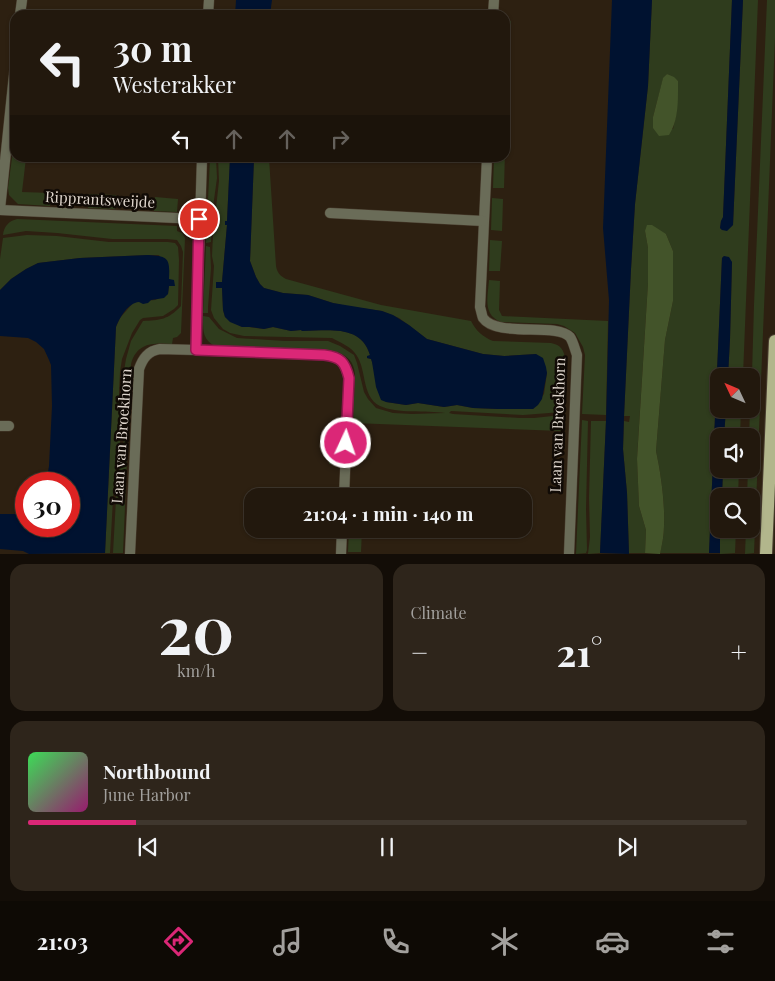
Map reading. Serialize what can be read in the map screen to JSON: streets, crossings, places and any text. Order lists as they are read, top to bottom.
{
  "streets": {
    "street": ["Ripprantsweijde", "Laan van Broekhorn"]
  },
  "north": "top left",
  "page": {
    "turn": ["30 m", "Westerakker"],
    "limit": "30",
    "trip": "21:04 · 1 min · 140 m",
    "tile": [
      ["20", "km/h"],
      "Climate"
    ],
    "heat": ["−", "21°", "+"],
    "song": ["Northbound", "June Harbor"],
    "tabs": "21:03"
  }
}
